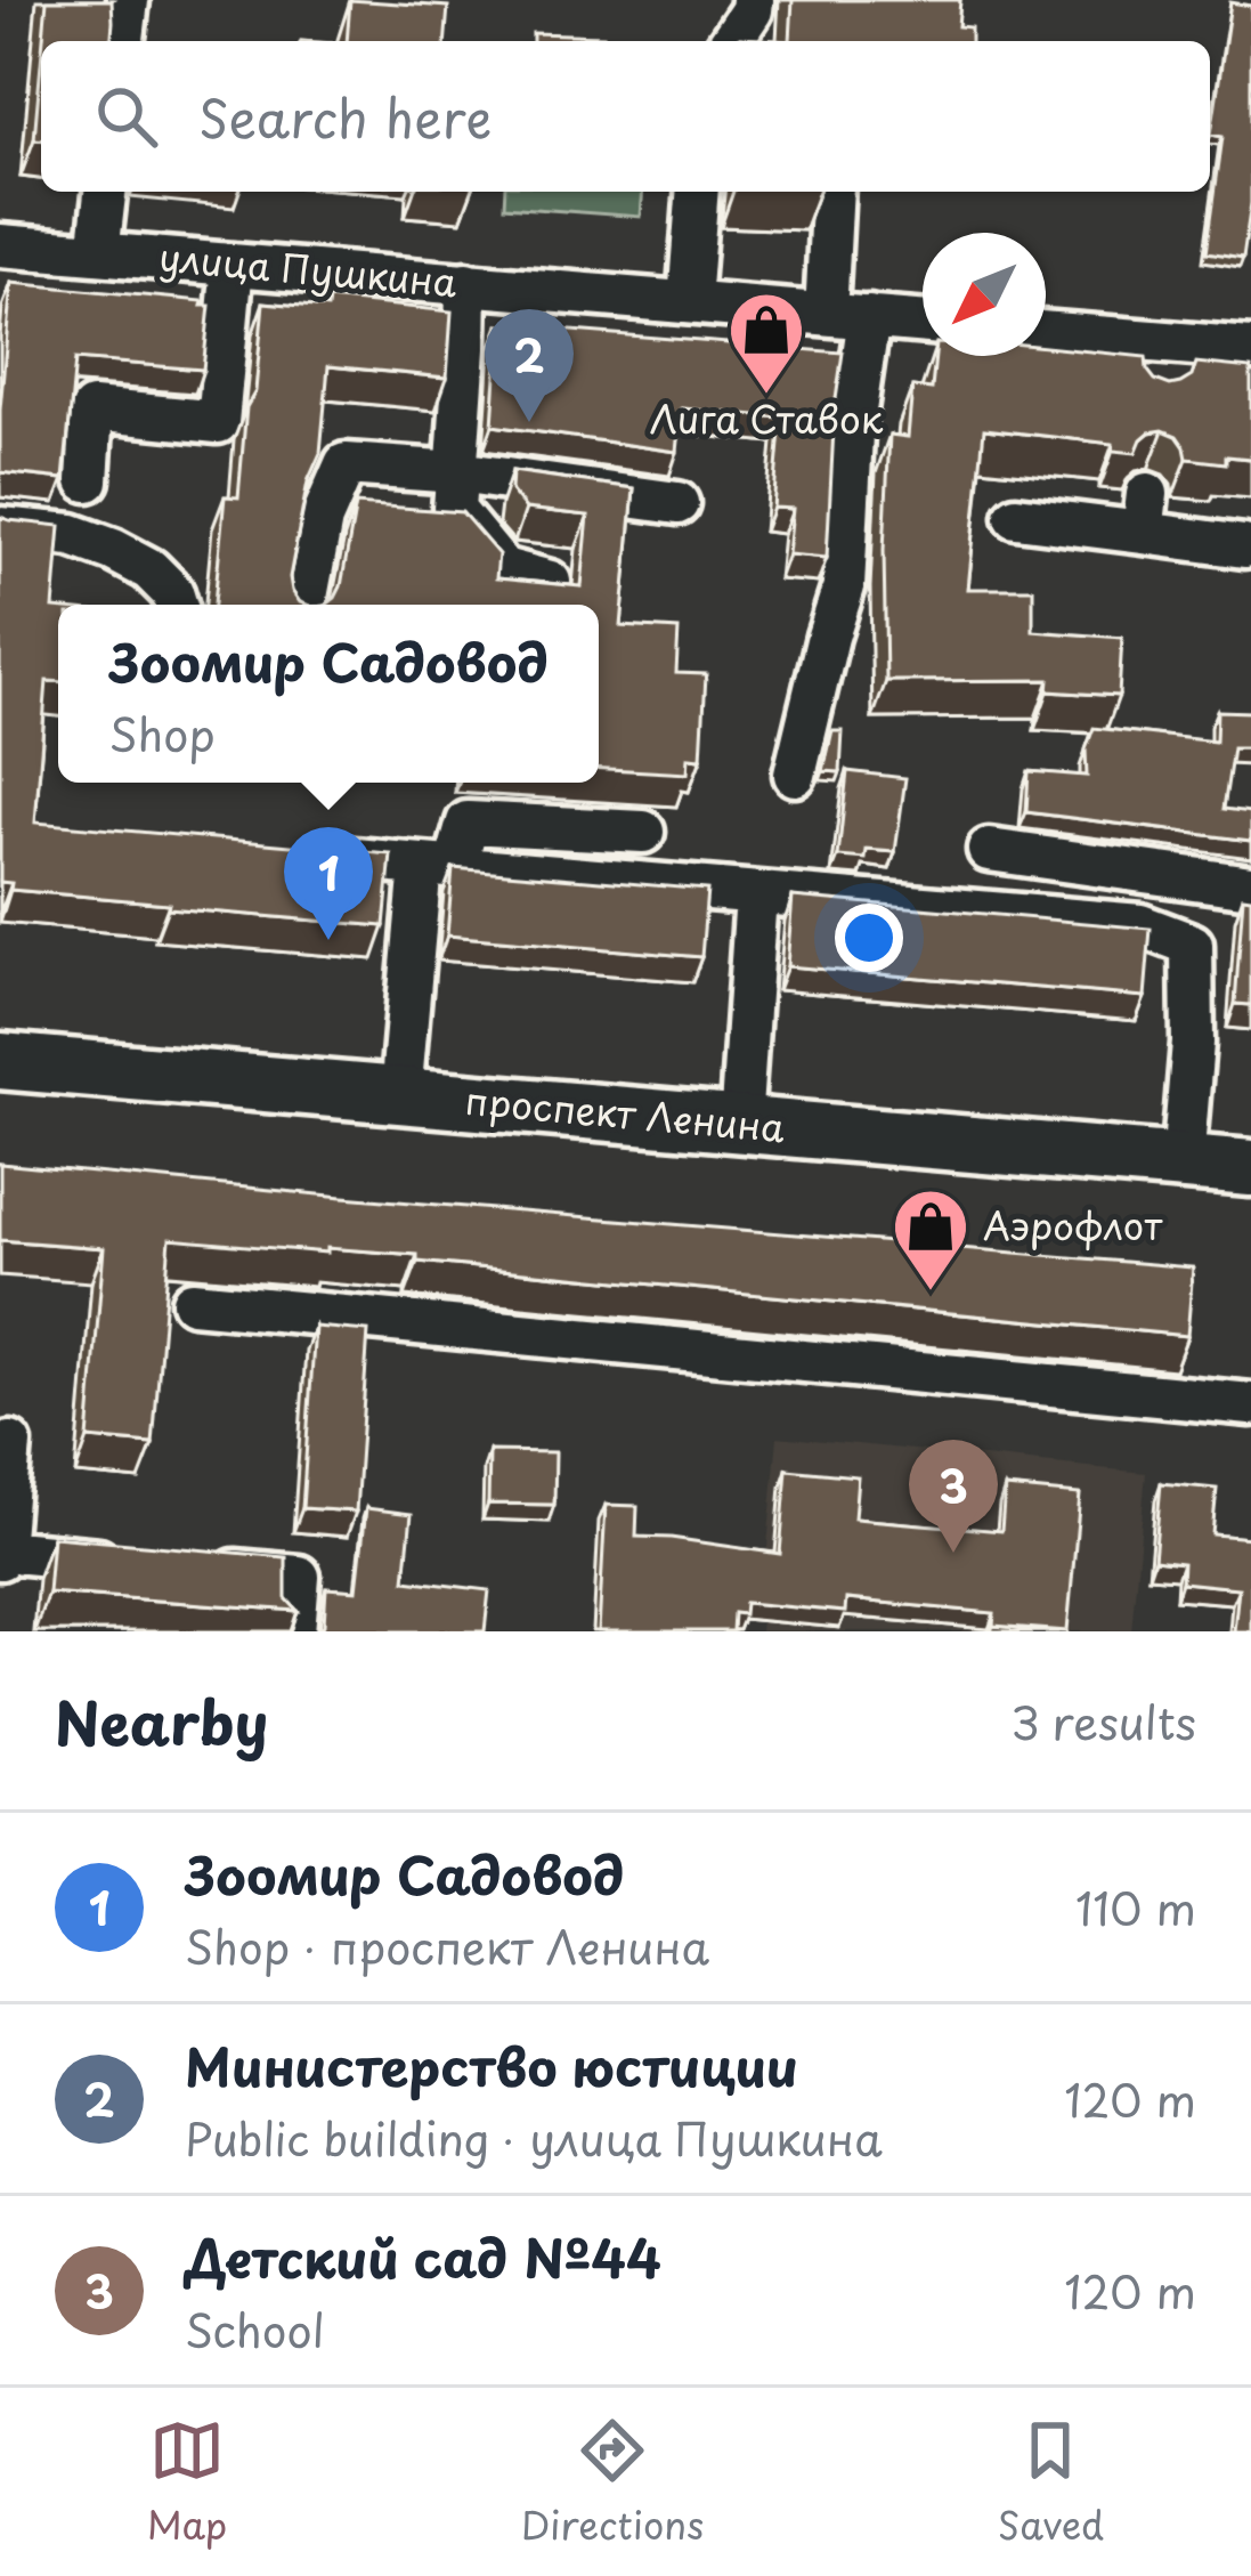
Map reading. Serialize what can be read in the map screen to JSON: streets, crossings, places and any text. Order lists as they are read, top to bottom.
{
  "streets": {
    "main road": ["проспект Ленина"],
    "street": ["улица Пушкина"]
  },
  "places": {
    "shop": ["Лига Ставок", "Аэрофлот"]
  },
  "north": "bottom left",
  "page": {
    "search": "Search here",
    "pins": ["2", "1", "3"],
    "popup": ["Зоомир Садовод", "Shop"],
    "heading": ["Nearby", "3 results"],
    "list": [
      {
        "mark": "1",
        "name": "Зоомир Садовод",
        "note": "Shop · проспект Ленина",
        "value": "110 m"
      },
      {
        "mark": "2",
        "name": "Министерство юстиции",
        "note": "Public building · улица Пушкина",
        "value": "120 m"
      },
      {
        "mark": "3",
        "name": "Детский сад №44",
        "note": "School",
        "value": "120 m"
      }
    ],
    "nav": ["Map", "Directions", "Saved"]
  }
}
